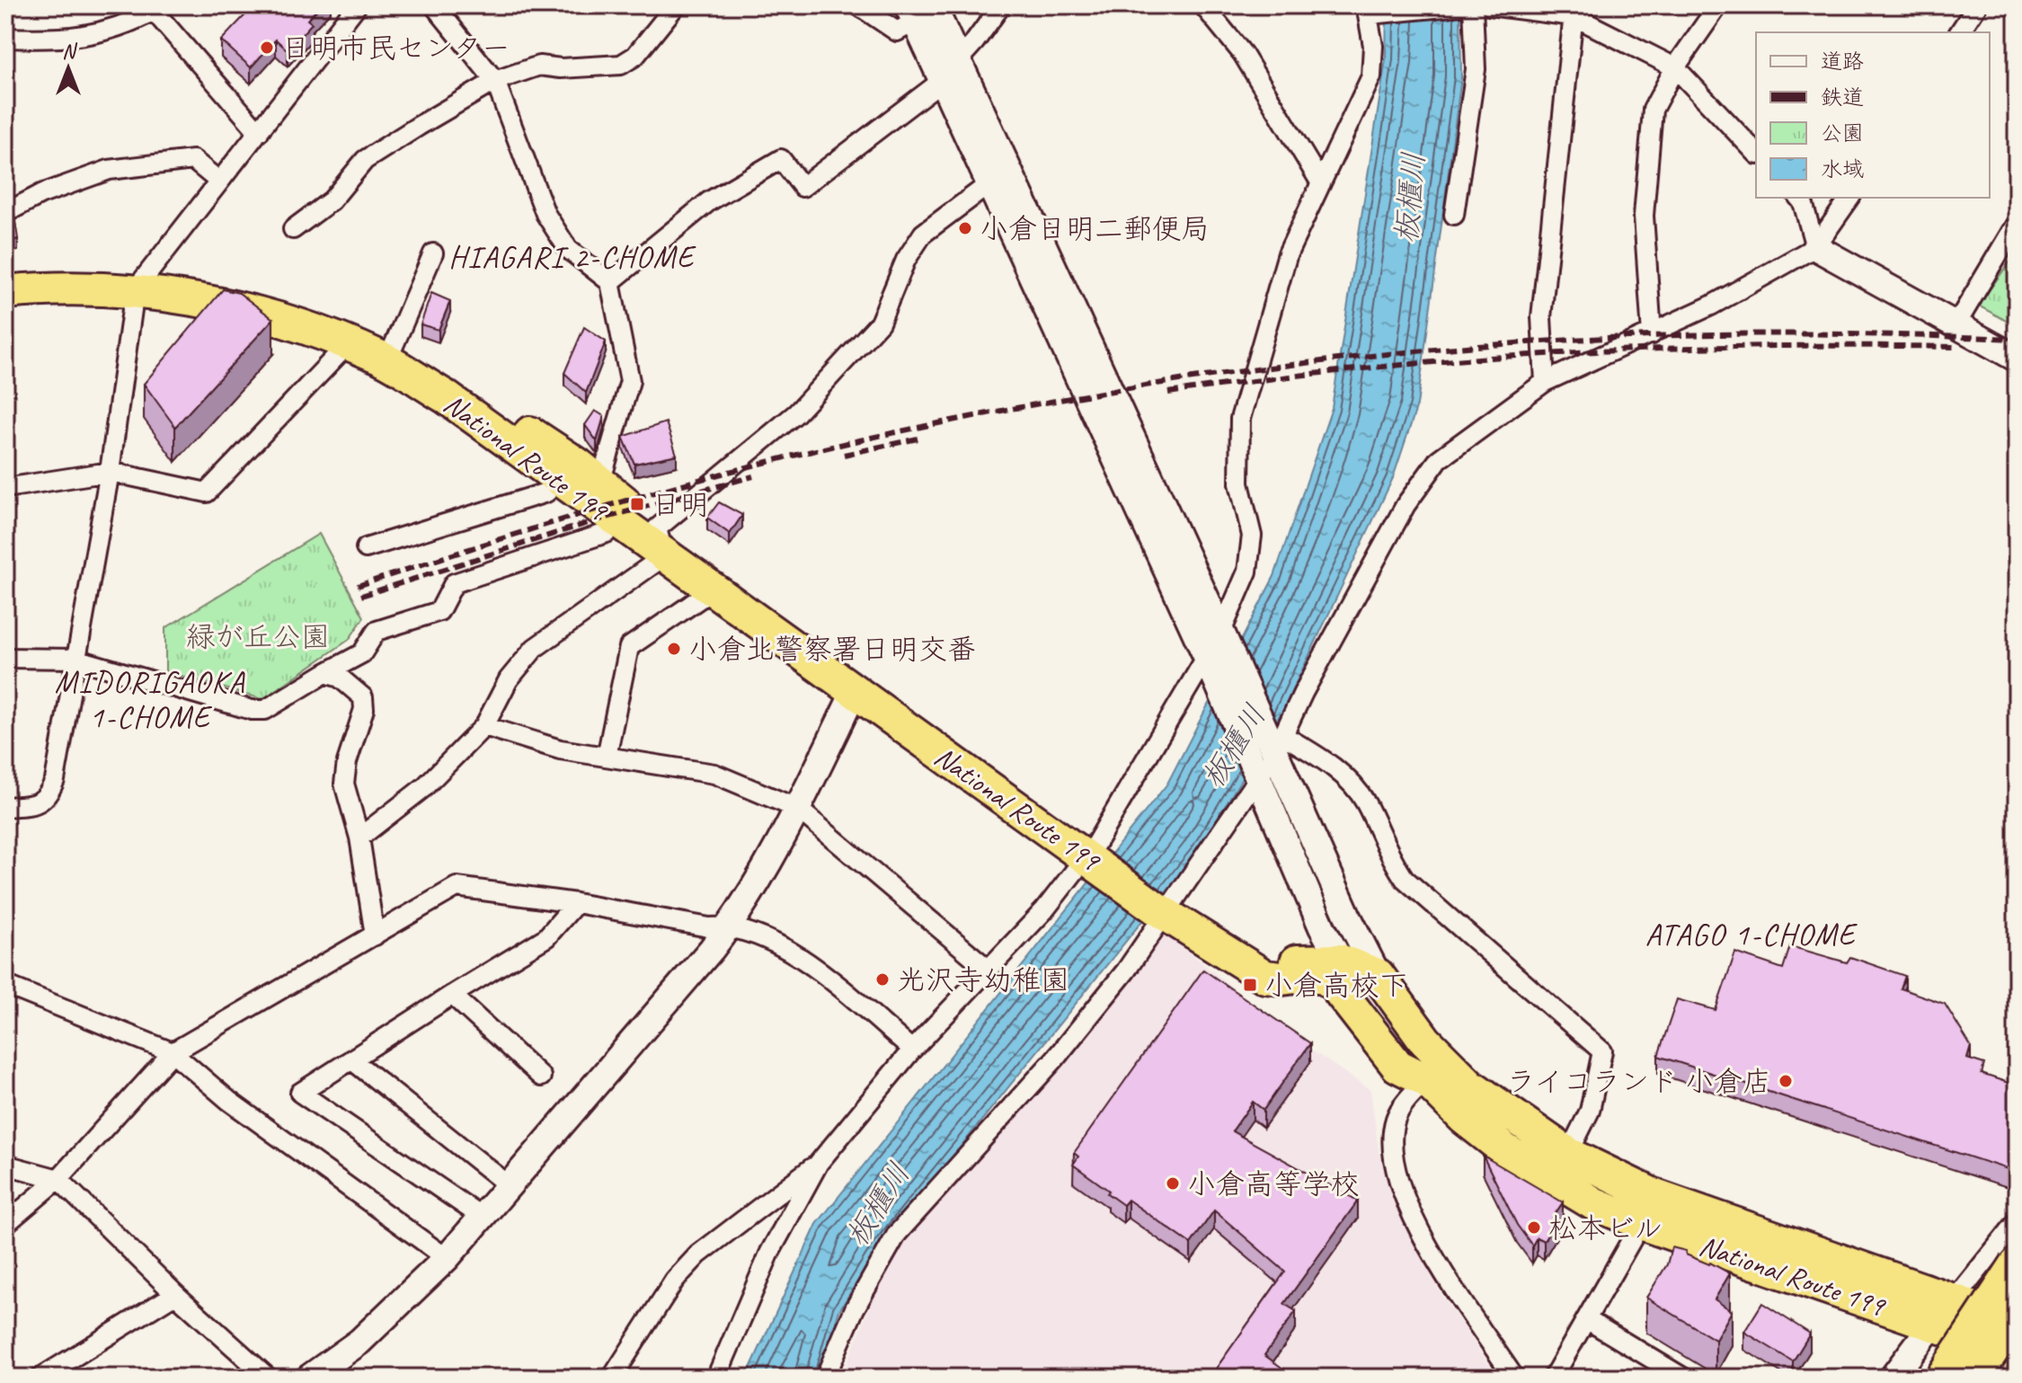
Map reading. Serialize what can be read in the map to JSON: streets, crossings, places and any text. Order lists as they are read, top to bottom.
{
  "streets": {
    "highway": ["National Route 199"]
  },
  "districts": ["HIAGARI 2-CHOME", "MIDORIGAOKA 1-CHOME", "ATAGO 1-CHOME"],
  "water": ["板櫃川"],
  "parks": ["緑が丘公園"],
  "places": {
    "other": [
      "日明市民センター",
      "小倉日明二郵便局",
      "小倉北警察署日明交番",
      "光沢寺幼稚園",
      "ライコランド 小倉店",
      "小倉高等学校",
      "松本ビル"
    ],
    "transit": ["日明", "小倉高校下"]
  },
  "legend": [
    "道路",
    "鉄道",
    "公園",
    "水域"
  ],
  "north": "top"
}
